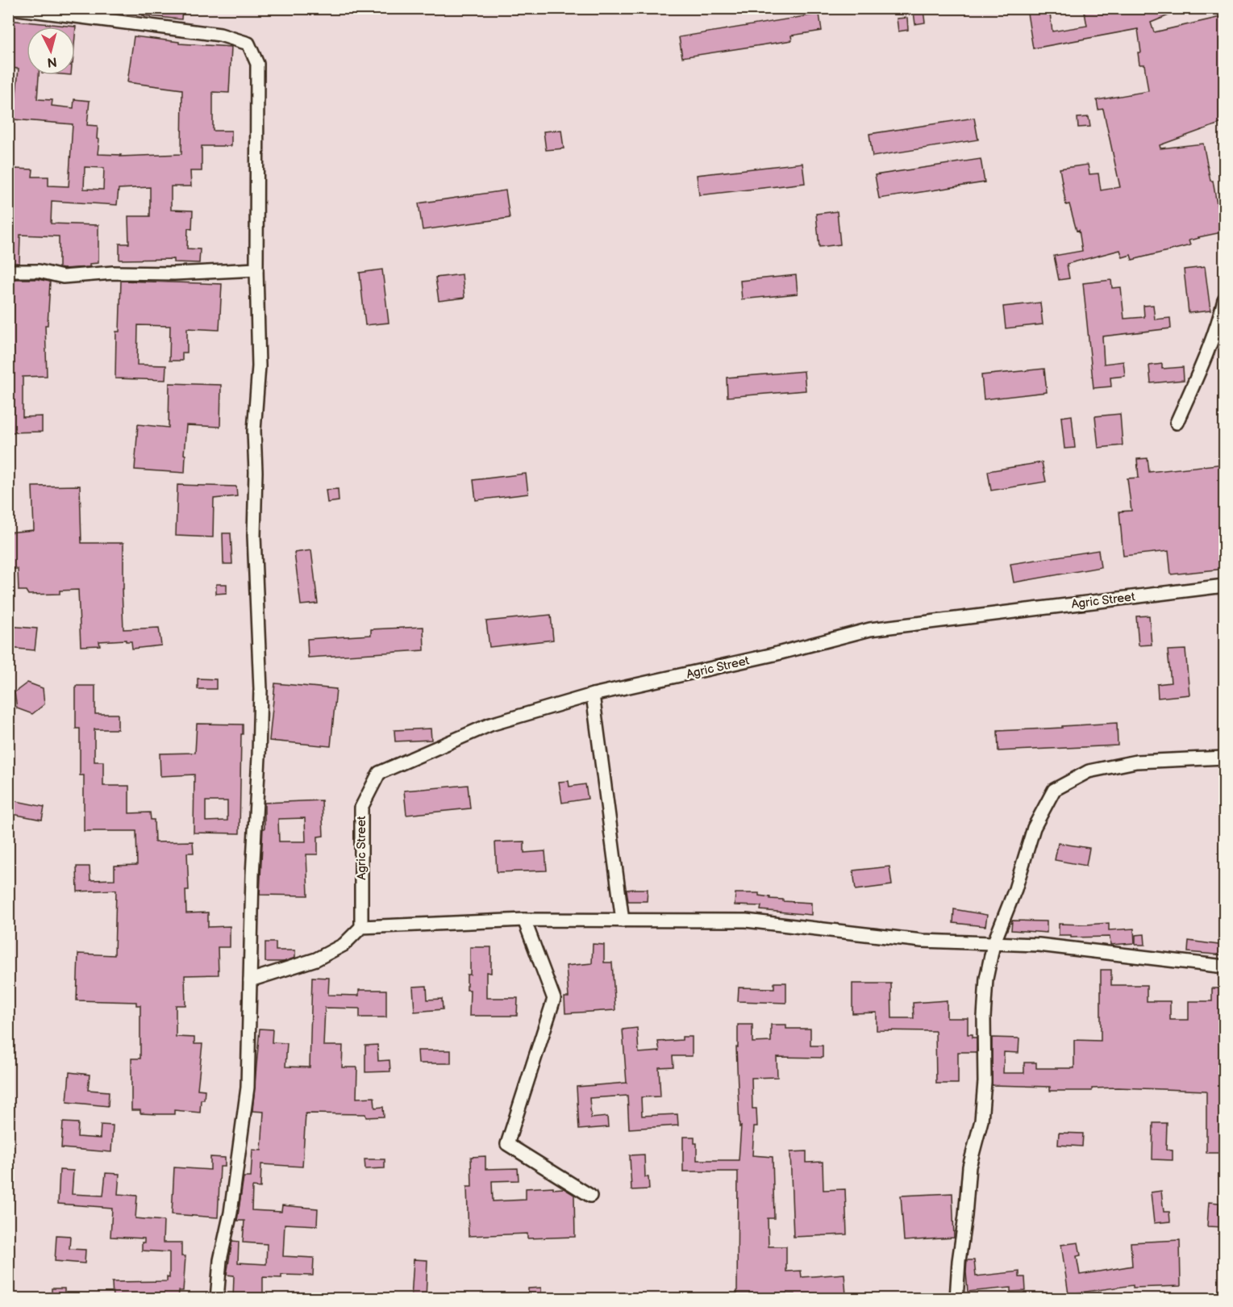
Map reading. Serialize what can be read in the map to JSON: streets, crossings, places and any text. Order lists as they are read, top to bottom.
{
  "streets": {
    "street": ["Agric Street"]
  },
  "north": "bottom"
}
